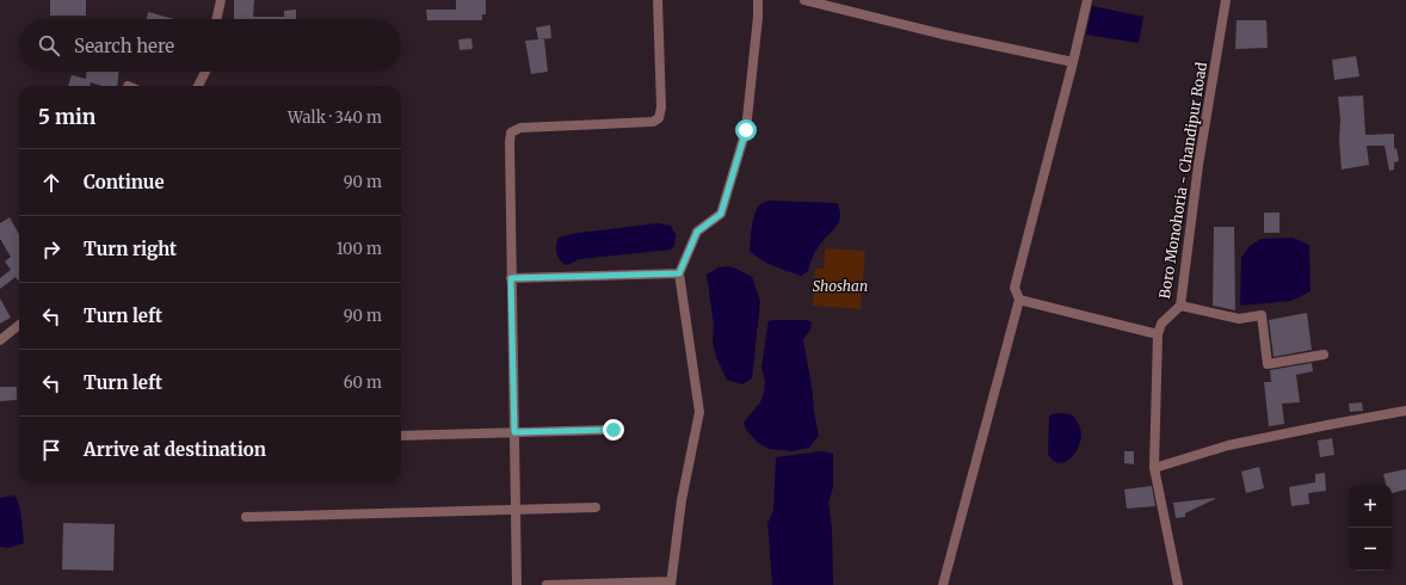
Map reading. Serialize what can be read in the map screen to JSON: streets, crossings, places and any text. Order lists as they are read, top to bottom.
{
  "streets": {
    "street": ["Boro Monohoria - Chandipur Road"]
  },
  "parks": ["Shoshan"],
  "page": {
    "search": "Search here",
    "heading": ["5 min", "Walk · 340 m"],
    "list": [
      ["Continue", "90 m"],
      ["Turn right", "100 m"],
      ["Turn left", "90 m"],
      ["Turn left", "60 m"],
      "Arrive at destination"
    ],
    "map_buttons": ["+", "−"]
  }
}
